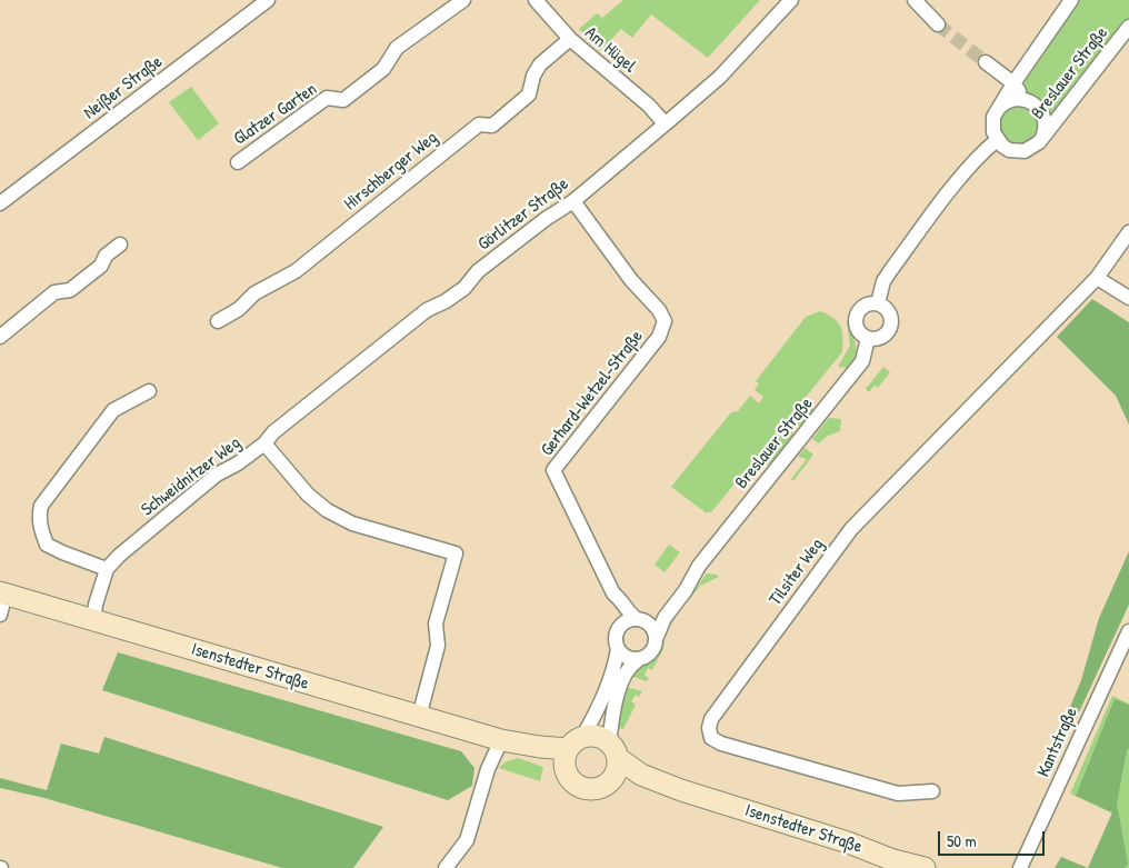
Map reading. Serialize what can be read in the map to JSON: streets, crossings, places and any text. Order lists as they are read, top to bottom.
{
  "streets": {
    "street": [
      "Am Hügel",
      "Breslauer Straße",
      "Neißer Straße",
      "Glatzer Garten",
      "Hirschberger Weg",
      "Görlitzer Straße",
      "Gerhard-Wetzel-Straße",
      "Schweidnitzer Weg",
      "Tilsiter Weg",
      "Isenstedter Straße",
      "Kantstraße"
    ]
  },
  "crossings": [
    ["Am Hügel", "Hirschberger Weg"],
    ["Am Hügel", "Görlitzer Straße"],
    ["Breslauer Straße", "Gerhard-Wetzel-Straße"],
    ["Görlitzer Straße", "Gerhard-Wetzel-Straße"],
    ["Görlitzer Straße", "Schweidnitzer Weg"],
    ["Schweidnitzer Weg", "Isenstedter Straße"]
  ],
  "scale_bar": "50 m"
}
